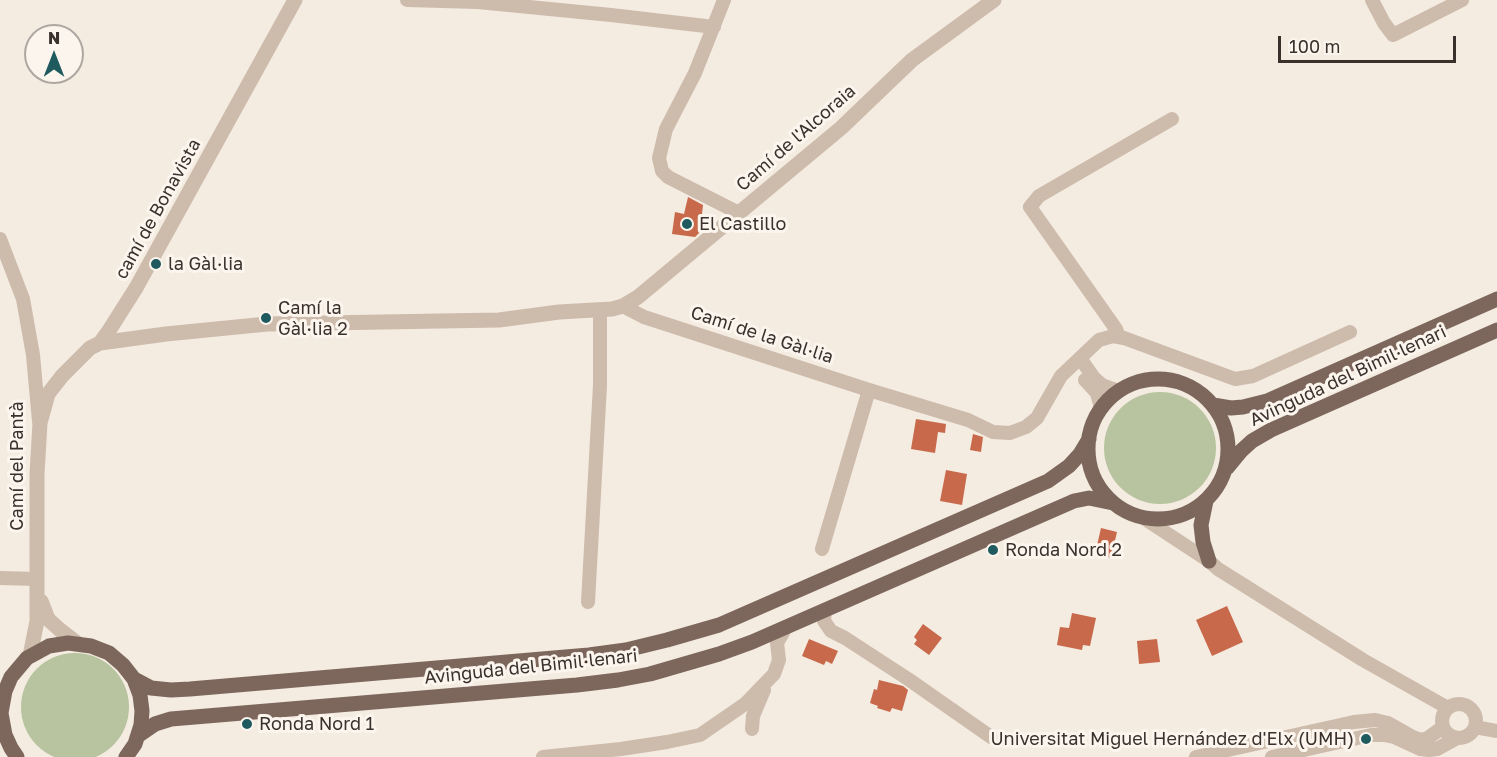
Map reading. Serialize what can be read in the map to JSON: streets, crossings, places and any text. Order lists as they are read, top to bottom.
{
  "streets": {
    "main road": ["Avinguda del Bimil·lenari"],
    "street": [
      "Camí de l'Alcoraia",
      "camí de Bonavista",
      "Camí de la Gàl·lia",
      "Camí del Pantà"
    ]
  },
  "crossings": [
    ["Camí de l'Alcoraia", "Camí de la Gàl·lia"],
    ["camí de Bonavista", "Camí del Pantà"]
  ],
  "places": [
    "El Castillo",
    "la Gàl·lia",
    "Camí la Gàl·lia 2",
    "Ronda Nord 2",
    "Ronda Nord 1",
    "Universitat Miguel Hernández d'Elx (UMH)"
  ],
  "scale_bar": "100 m",
  "north": "top"
}
